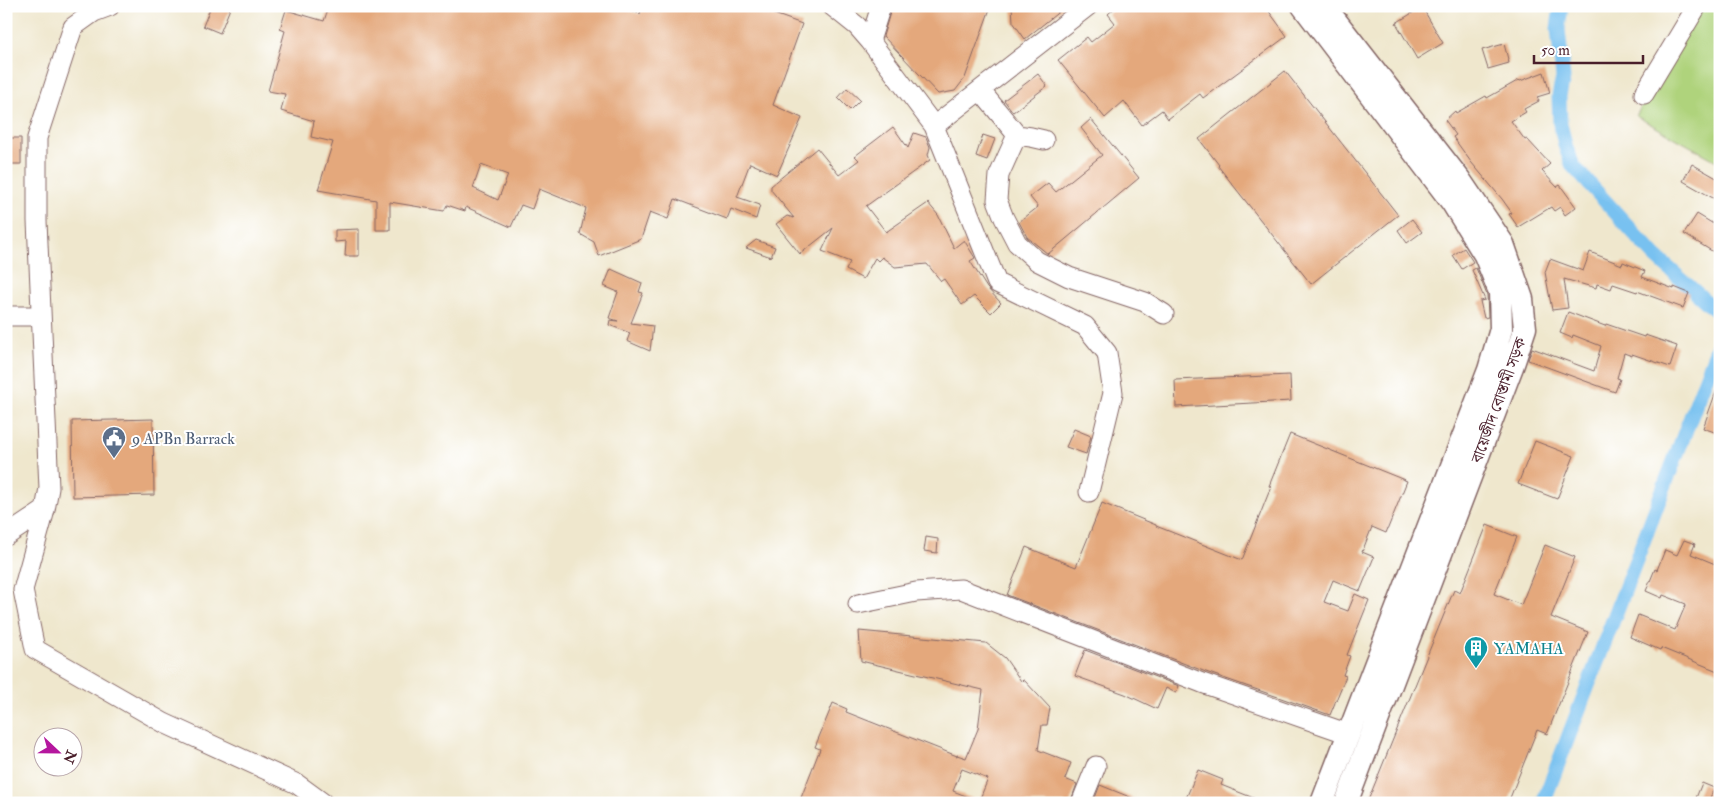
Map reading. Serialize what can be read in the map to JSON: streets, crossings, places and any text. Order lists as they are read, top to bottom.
{
  "streets": {
    "main road": ["বায়েজীদ বোস্তামী সড়ক"]
  },
  "places": {
    "public building": ["9 APBn Barrack"],
    "building": ["YAMAHA"]
  },
  "scale_bar": "50 m",
  "north": "right"
}
